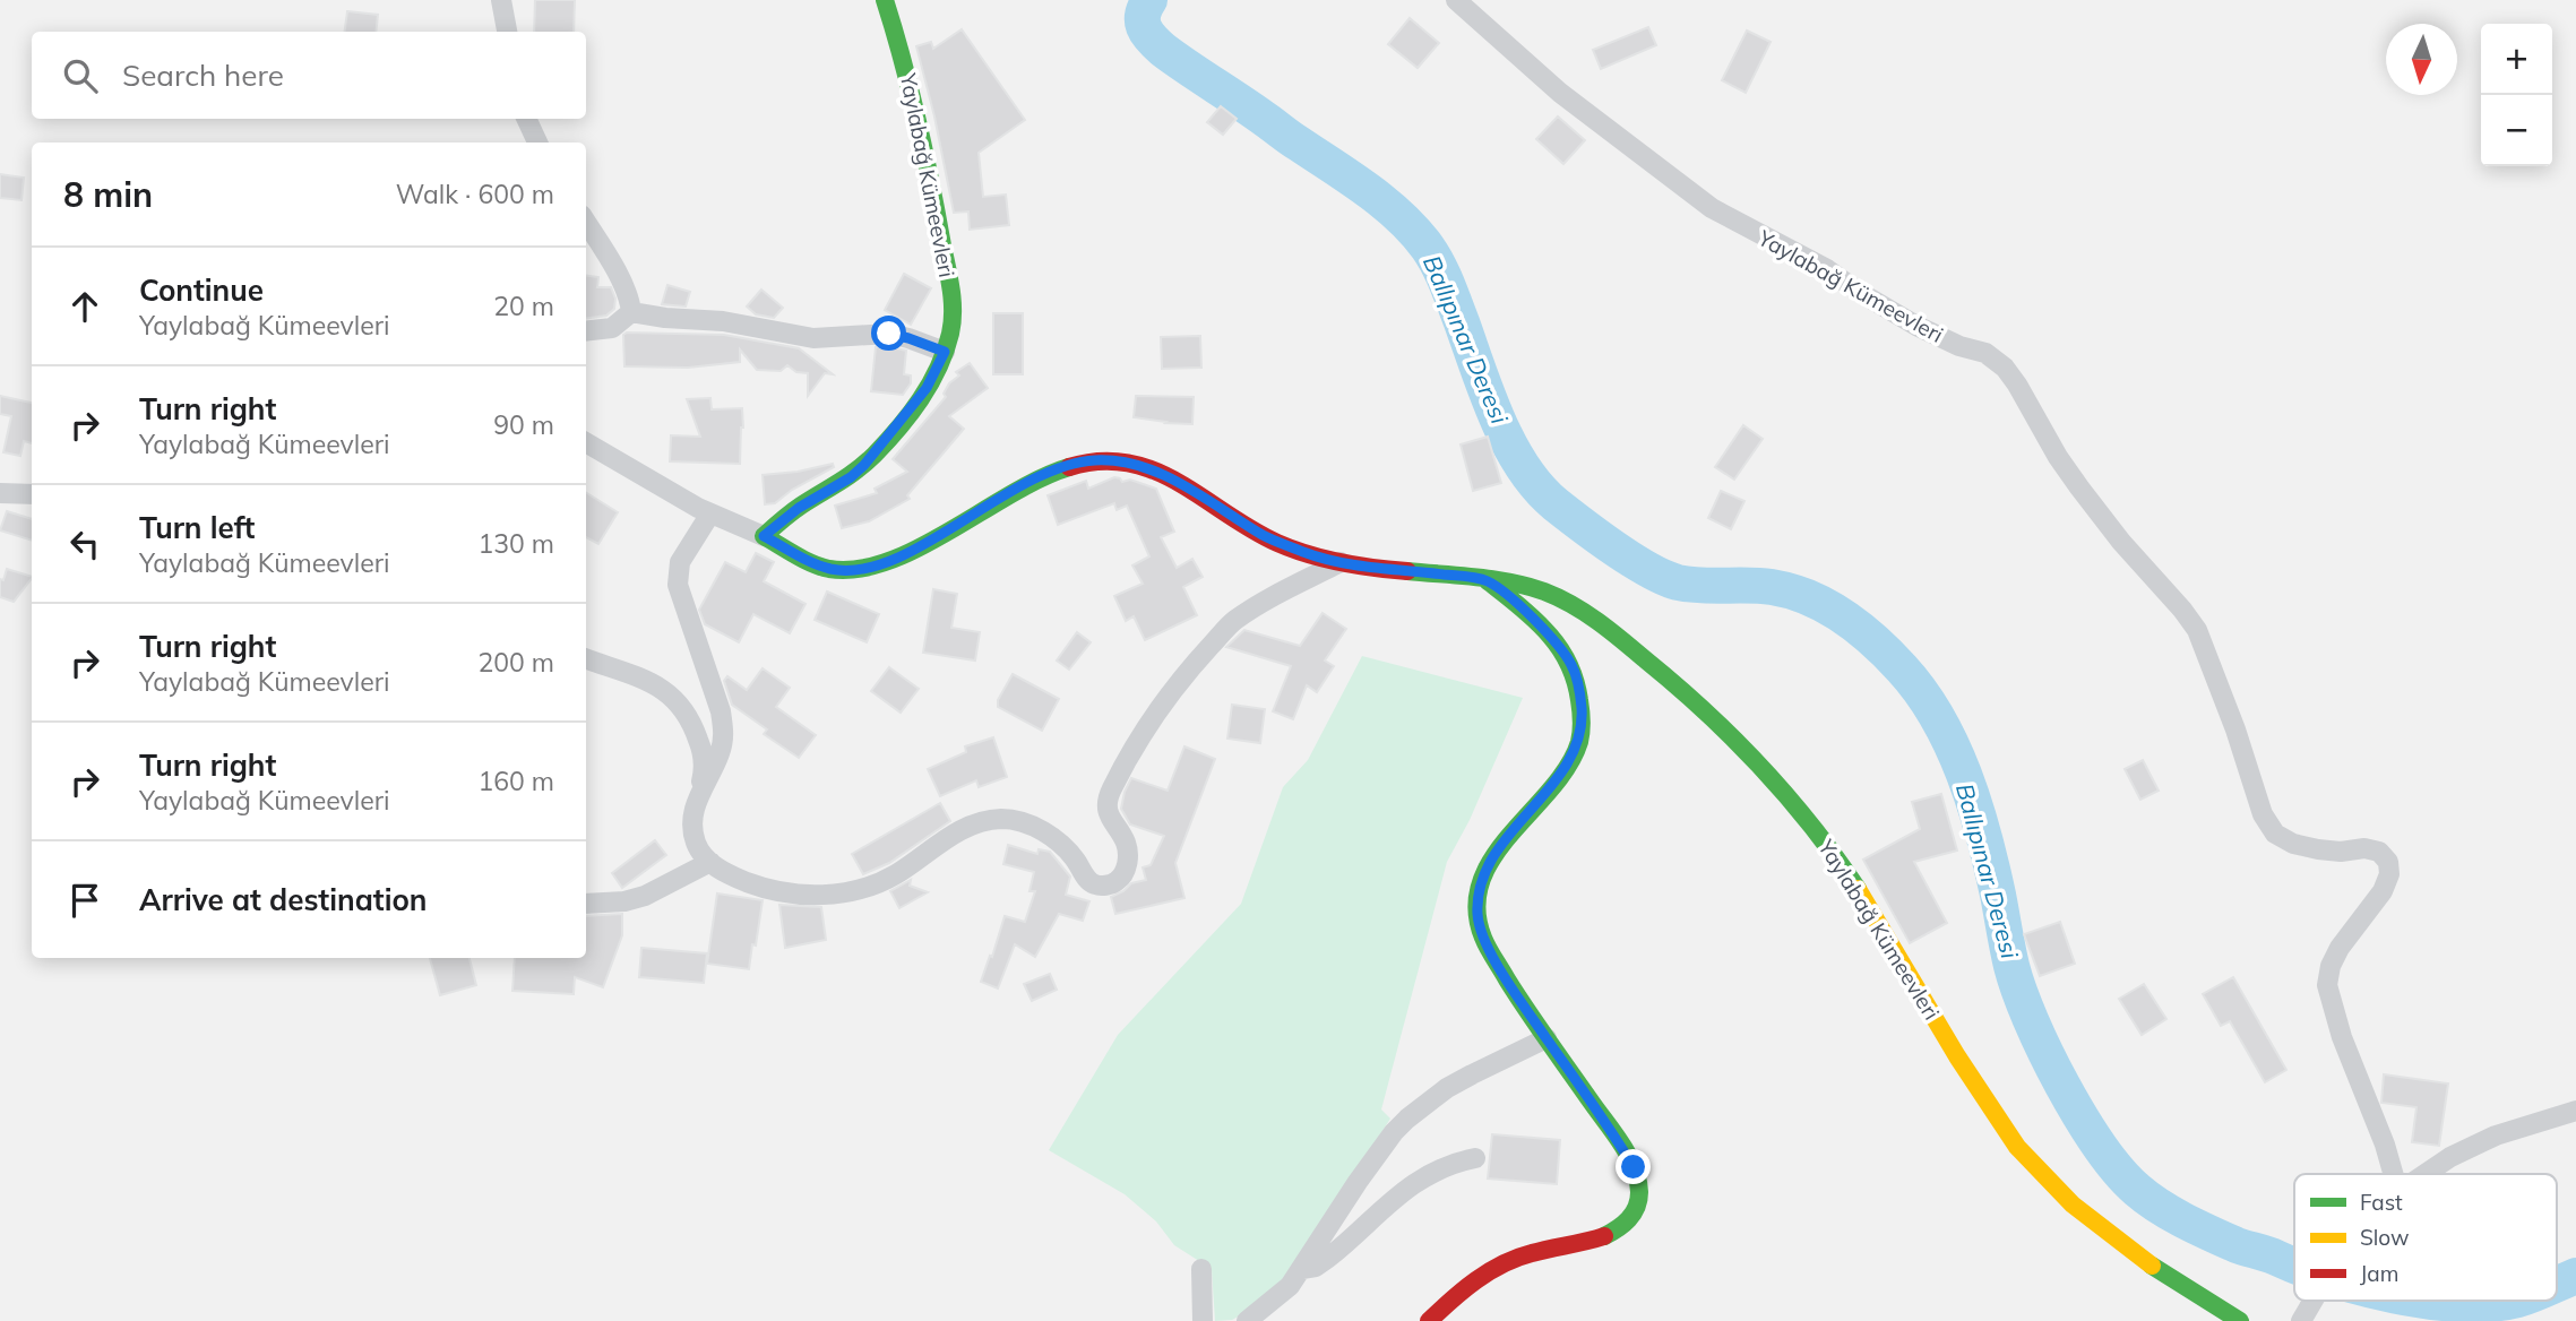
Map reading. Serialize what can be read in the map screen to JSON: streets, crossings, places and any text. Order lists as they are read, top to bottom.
{
  "streets": {
    "street": ["Yaylabağ Kümeevleri"]
  },
  "water": ["Ballıpınar Deresi"],
  "legend": ["Fast", "Slow", "Jam"],
  "north": "bottom",
  "page": {
    "map_buttons": ["+", "−"],
    "search": "Search here",
    "heading": ["8 min", "Walk · 600 m"],
    "list": [
      ["Continue", "Yaylabağ Kümeevleri", "20 m"],
      ["Turn right", "Yaylabağ Kümeevleri", "90 m"],
      ["Turn left", "Yaylabağ Kümeevleri", "130 m"],
      ["Turn right", "Yaylabağ Kümeevleri", "200 m"],
      ["Turn right", "Yaylabağ Kümeevleri", "160 m"],
      "Arrive at destination"
    ]
  }
}
